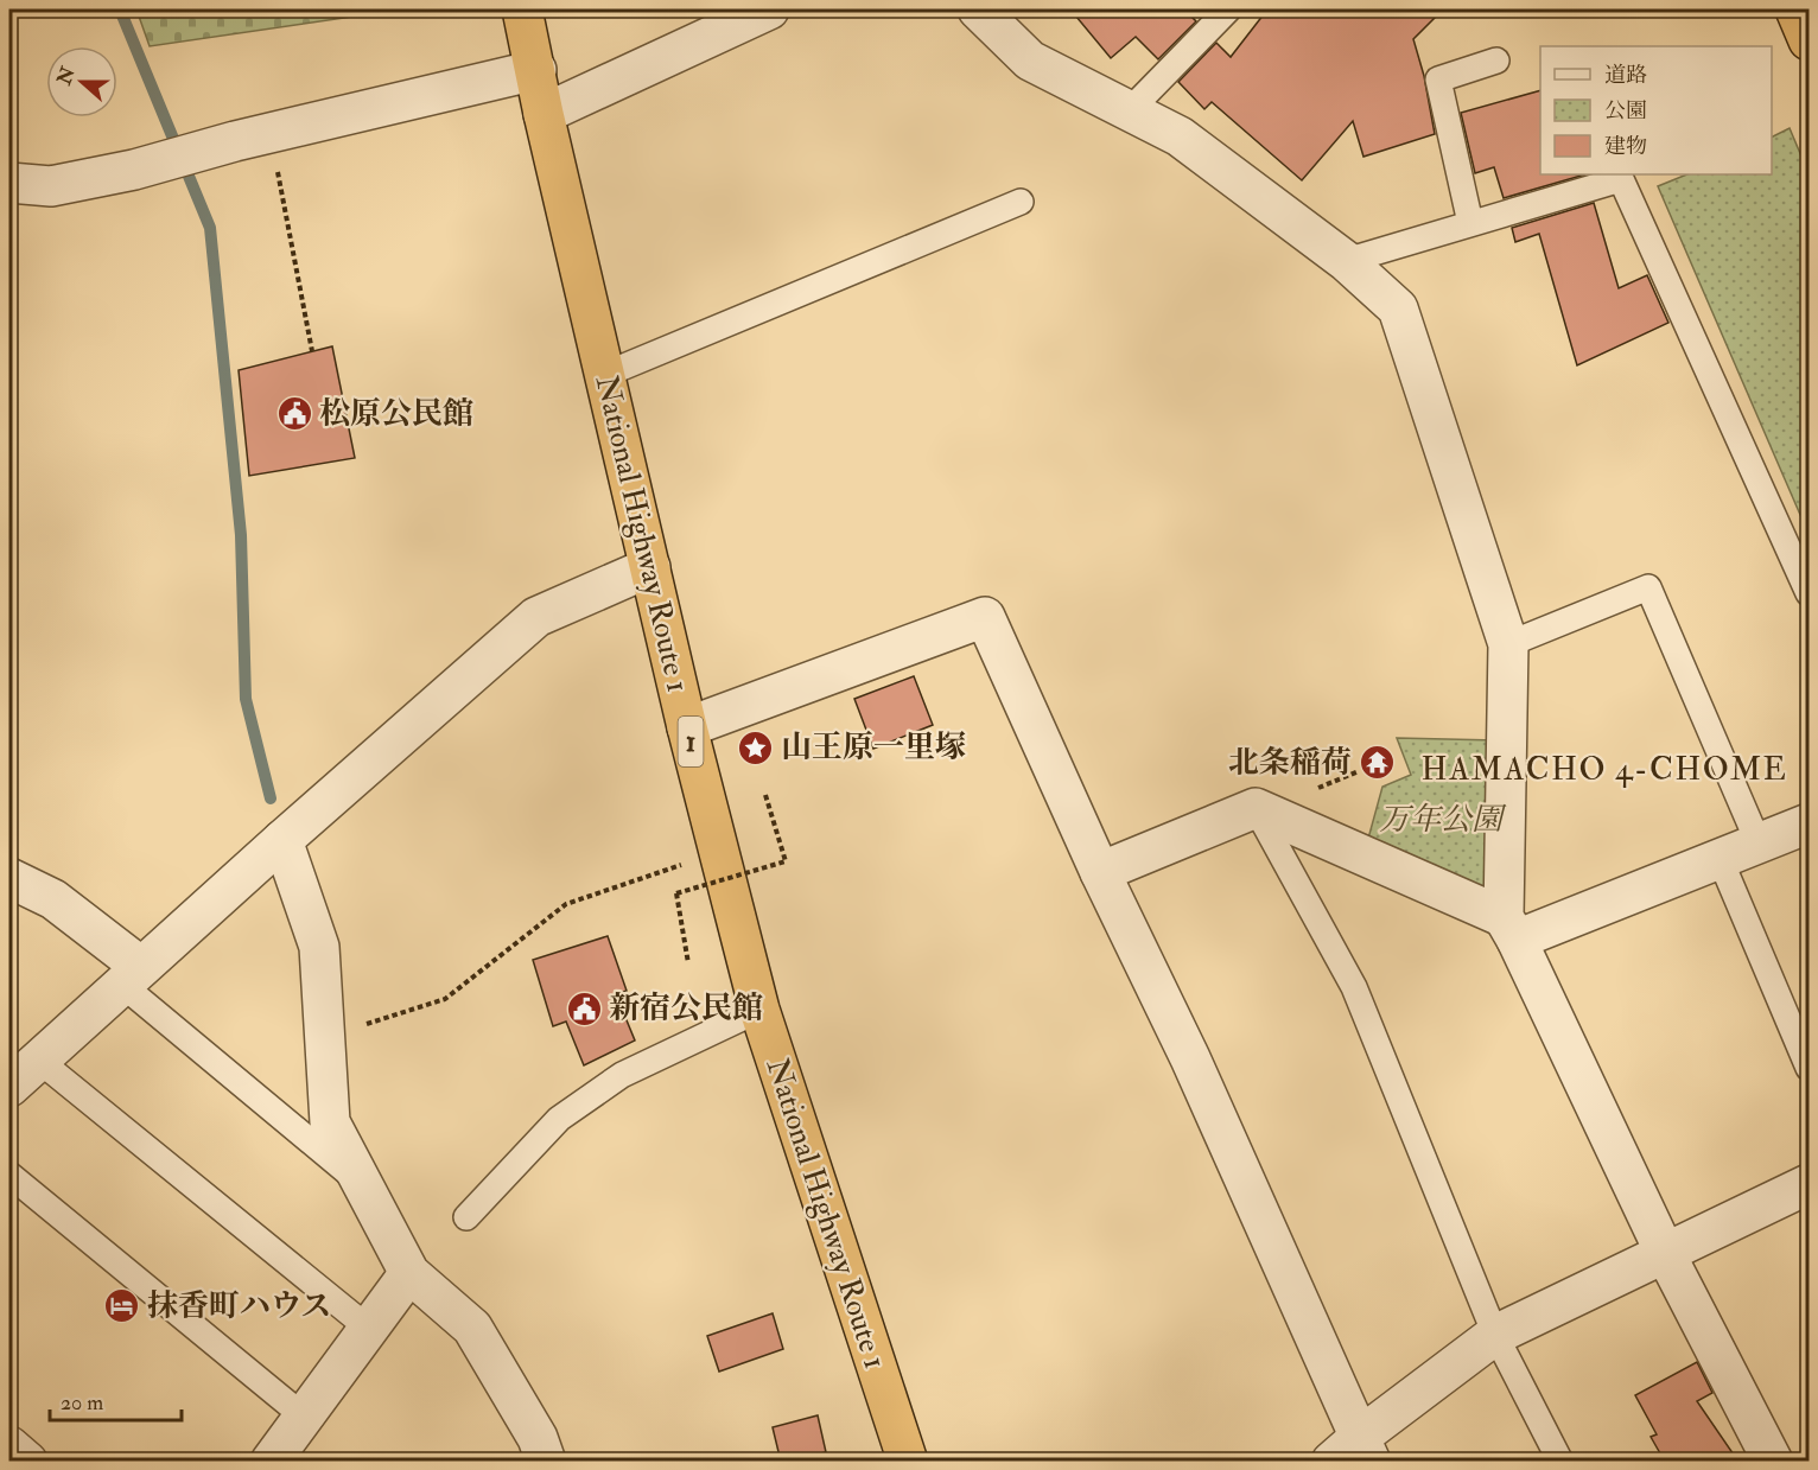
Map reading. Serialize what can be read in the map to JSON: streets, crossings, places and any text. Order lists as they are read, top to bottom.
{
  "streets": {
    "highway": ["National Highway Route 1", "1"]
  },
  "districts": ["HAMACHO 4-CHOME"],
  "parks": ["万年公園"],
  "places": {
    "public building": ["松原公民館", "新宿公民館"],
    "place": ["山王原一里塚"],
    "temple": ["北条稲荷"],
    "hotel": ["抹香町ハウス"]
  },
  "legend": ["道路", "公園", "建物"],
  "scale_bar": "20 m",
  "north": "left"
}
